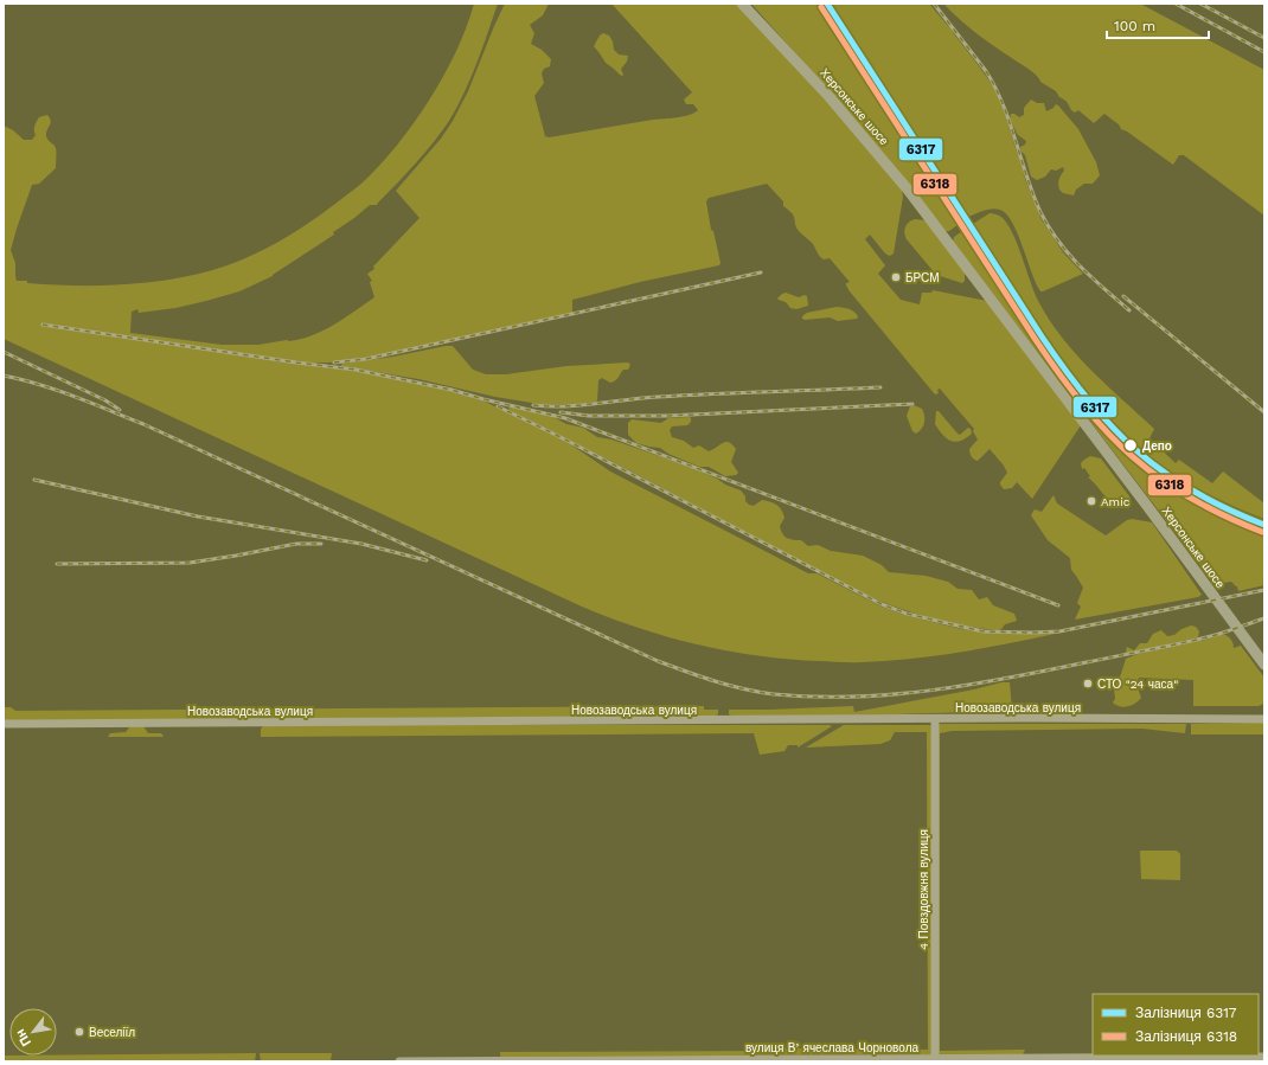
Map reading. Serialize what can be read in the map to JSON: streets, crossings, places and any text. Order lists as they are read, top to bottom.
{
  "streets": {
    "main road": ["Херсонське шосе"],
    "street": ["Новозаводська вулиця", "4 Повздовжня вулиця", "вулиця Вʼячеслава Чорновола"]
  },
  "crossings": [
    ["Новозаводська вулиця", "4 Повздовжня вулиця"],
    ["4 Повздовжня вулиця", "вулиця Вʼячеслава Чорновола"]
  ],
  "places": [
    "БРСМ",
    "Депо",
    "Amic",
    "СТО \"24 часа\"",
    "Веселіїл"
  ],
  "lines": ["rail line 6317", "rail line 6318"],
  "legend": ["Залізниця 6317", "Залізниця 6318"],
  "scale_bar": "100 m",
  "north": "bottom left"
}
